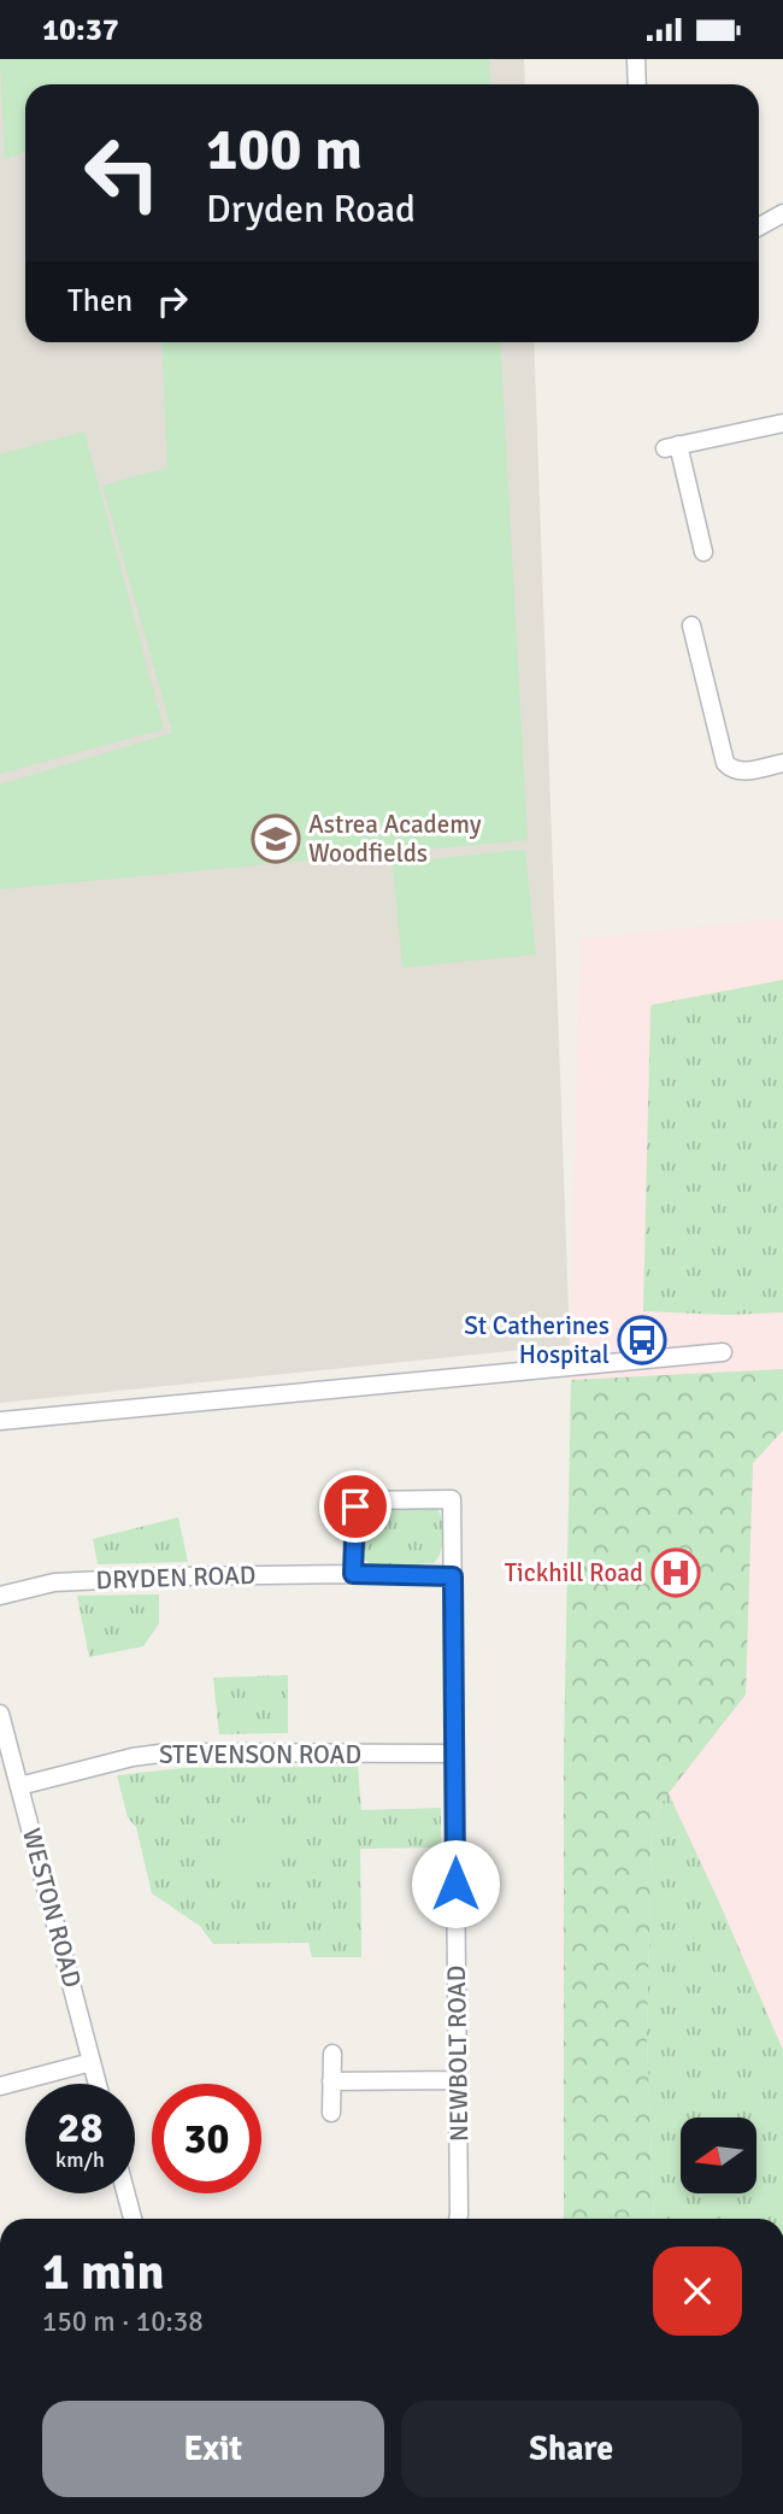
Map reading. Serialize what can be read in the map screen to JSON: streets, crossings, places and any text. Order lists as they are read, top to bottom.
{
  "streets": {
    "street": [
      "DRYDEN ROAD",
      "STEVENSON ROAD",
      "WESTON ROAD",
      "NEWBOLT ROAD"
    ]
  },
  "crossings": [
    ["DRYDEN ROAD", "NEWBOLT ROAD"],
    ["STEVENSON ROAD", "WESTON ROAD"],
    ["STEVENSON ROAD", "NEWBOLT ROAD"]
  ],
  "places": {
    "school or university": ["Astrea Academy Woodfields"],
    "bus stop": ["St Catherines Hospital"],
    "hospital": ["Tickhill Road"]
  },
  "north": "left",
  "page": {
    "status": "10:37",
    "turn": ["100 m", "Dryden Road"],
    "then": "Then",
    "speed": "28 km/h",
    "limit": "30",
    "heading": ["1 min", "150 m · 10:38"],
    "buttons": ["Exit", "Share"]
  }
}
